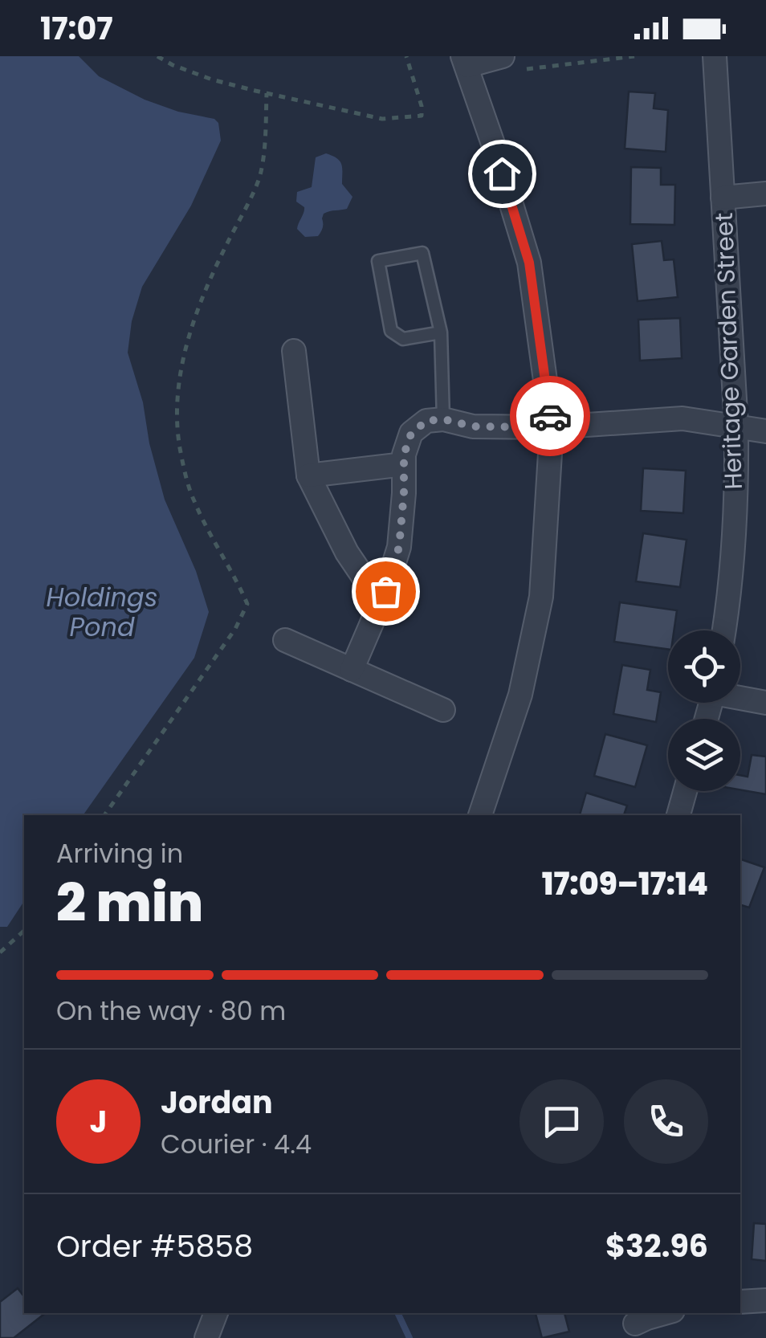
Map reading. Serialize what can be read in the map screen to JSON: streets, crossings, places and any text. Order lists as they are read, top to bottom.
{
  "streets": {
    "street": ["Heritage Garden Street"]
  },
  "water": ["Holdings Pond"],
  "page": {
    "status": "17:07",
    "heading": ["2 min", "Arriving in", "17:09–17:14"],
    "panel": [
      "Jordan",
      "Courier · 4.4",
      "Order #5858",
      "$32.96"
    ],
    "bar": "On the way · 80 m",
    "round": "J"
  }
}
